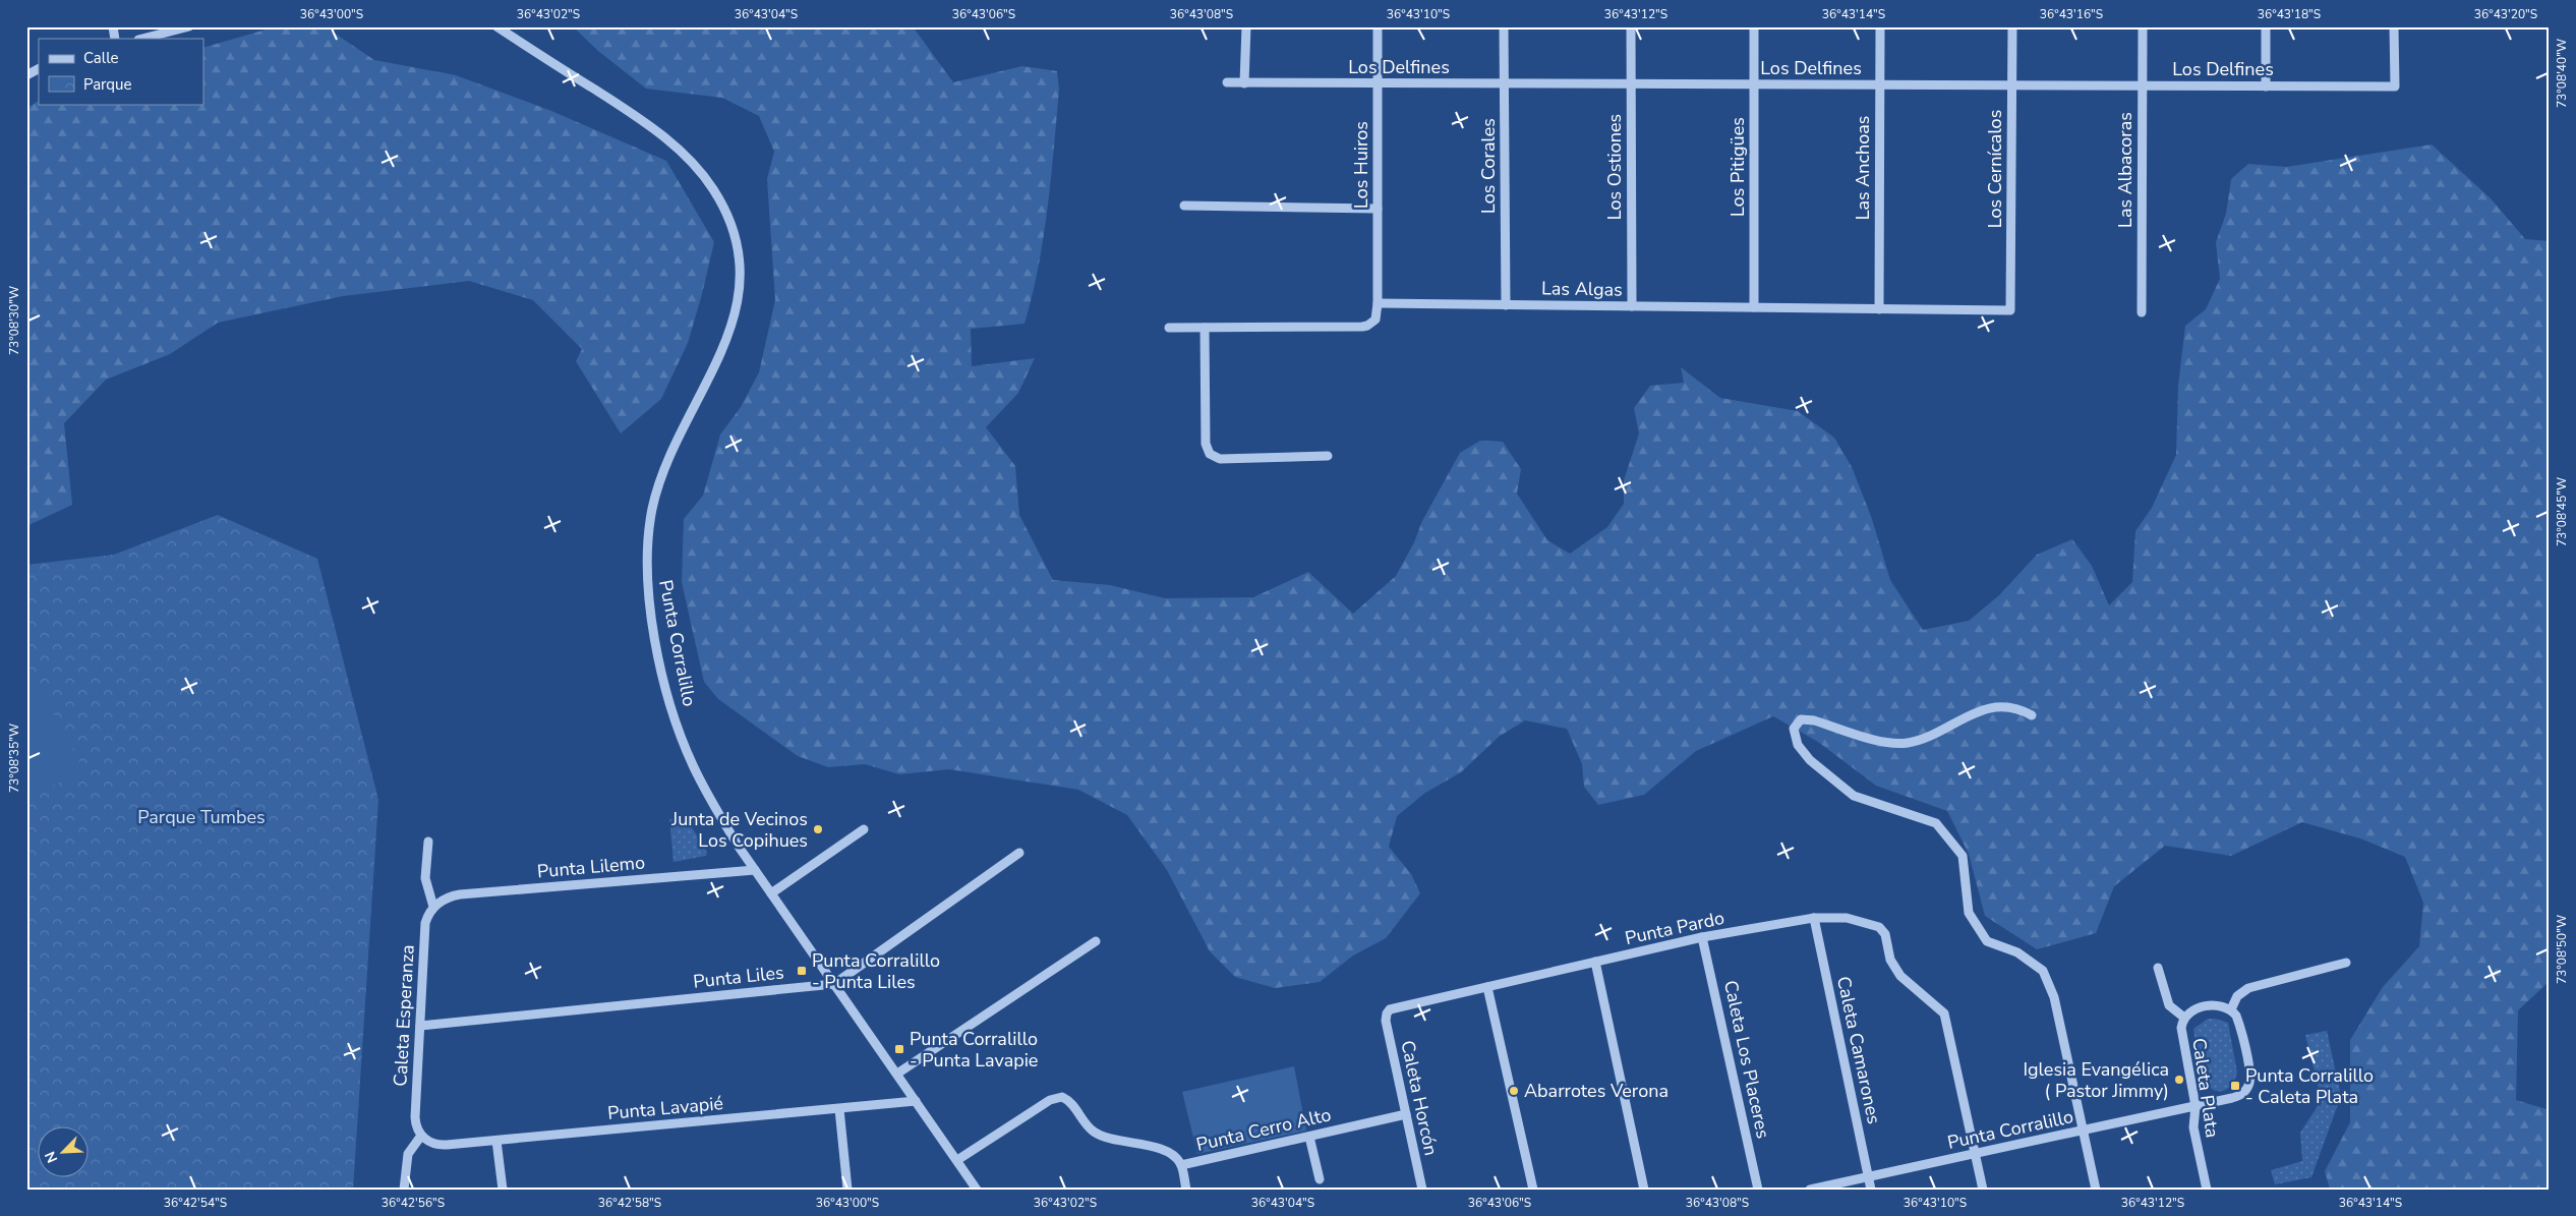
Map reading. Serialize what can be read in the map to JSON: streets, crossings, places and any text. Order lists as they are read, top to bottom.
{
  "streets": {
    "street": [
      "Los Delfines",
      "Los Huiros",
      "Los Corales",
      "Los Ostiones",
      "Los Pitigües",
      "Las Anchoas",
      "Los Cernícalos",
      "Las Albacoras",
      "Las Algas",
      "Punta Corralillo",
      "Punta Lilemo",
      "Punta Pardo",
      "Punta Liles",
      "Caleta Esperanza",
      "Caleta Camarones",
      "Caleta Los Placeres",
      "Caleta Plata",
      "Caleta Horcón",
      "Punta Lavapié",
      "Punta Cerro Alto"
    ]
  },
  "crossings": [
    ["Los Delfines", "Los Huiros"],
    ["Los Delfines", "Los Corales"],
    ["Los Delfines", "Los Ostiones"],
    ["Los Delfines", "Los Pitigües"],
    ["Los Delfines", "Las Anchoas"],
    ["Los Delfines", "Los Cernícalos"],
    ["Los Delfines", "Las Albacoras"],
    ["Los Huiros", "Las Algas"],
    ["Los Corales", "Las Algas"],
    ["Los Ostiones", "Las Algas"],
    ["Los Pitigües", "Las Algas"],
    ["Las Anchoas", "Las Algas"],
    ["Los Cernícalos", "Las Algas"],
    ["Punta Corralillo", "Punta Lilemo"],
    ["Punta Corralillo", "Punta Pardo"],
    ["Punta Corralillo", "Punta Liles"],
    ["Punta Corralillo", "Caleta Camarones"],
    ["Punta Corralillo", "Caleta Plata"],
    ["Punta Corralillo", "Punta Lavapié"],
    ["Punta Corralillo", "Punta Cerro Alto"],
    ["Punta Lilemo", "Caleta Esperanza"],
    ["Punta Pardo", "Caleta Camarones"],
    ["Punta Pardo", "Caleta Los Placeres"],
    ["Punta Pardo", "Caleta Horcón"],
    ["Punta Liles", "Caleta Esperanza"],
    ["Caleta Esperanza", "Punta Lavapié"],
    ["Caleta Horcón", "Punta Cerro Alto"]
  ],
  "parks": ["Parque Tumbes"],
  "places": {
    "other": ["Junta de Vecinos Los Copihues", "Iglesia Evangélica ( Pastor Jimmy)", "Abarrotes Verona"],
    "transit": ["Punta Corralillo - Punta Liles", "Punta Corralillo - Punta Lavapie", "Punta Corralillo - Caleta Plata"]
  },
  "legend": ["Calle", "Parque"],
  "north": "bottom left",
  "coordinates": [
    "36°43'00\"S",
    "36°43'02\"S",
    "36°43'04\"S",
    "36°43'06\"S",
    "36°43'08\"S",
    "36°43'10\"S",
    "36°43'12\"S",
    "36°43'14\"S",
    "36°43'16\"S",
    "36°43'18\"S",
    "36°43'20\"S",
    "73°08'40\"W",
    "73°08'30\"W",
    "73°08'45\"W",
    "73°08'35\"W",
    "73°08'50\"W",
    "36°42'54\"S",
    "36°42'56\"S",
    "36°42'58\"S"
  ]
}
